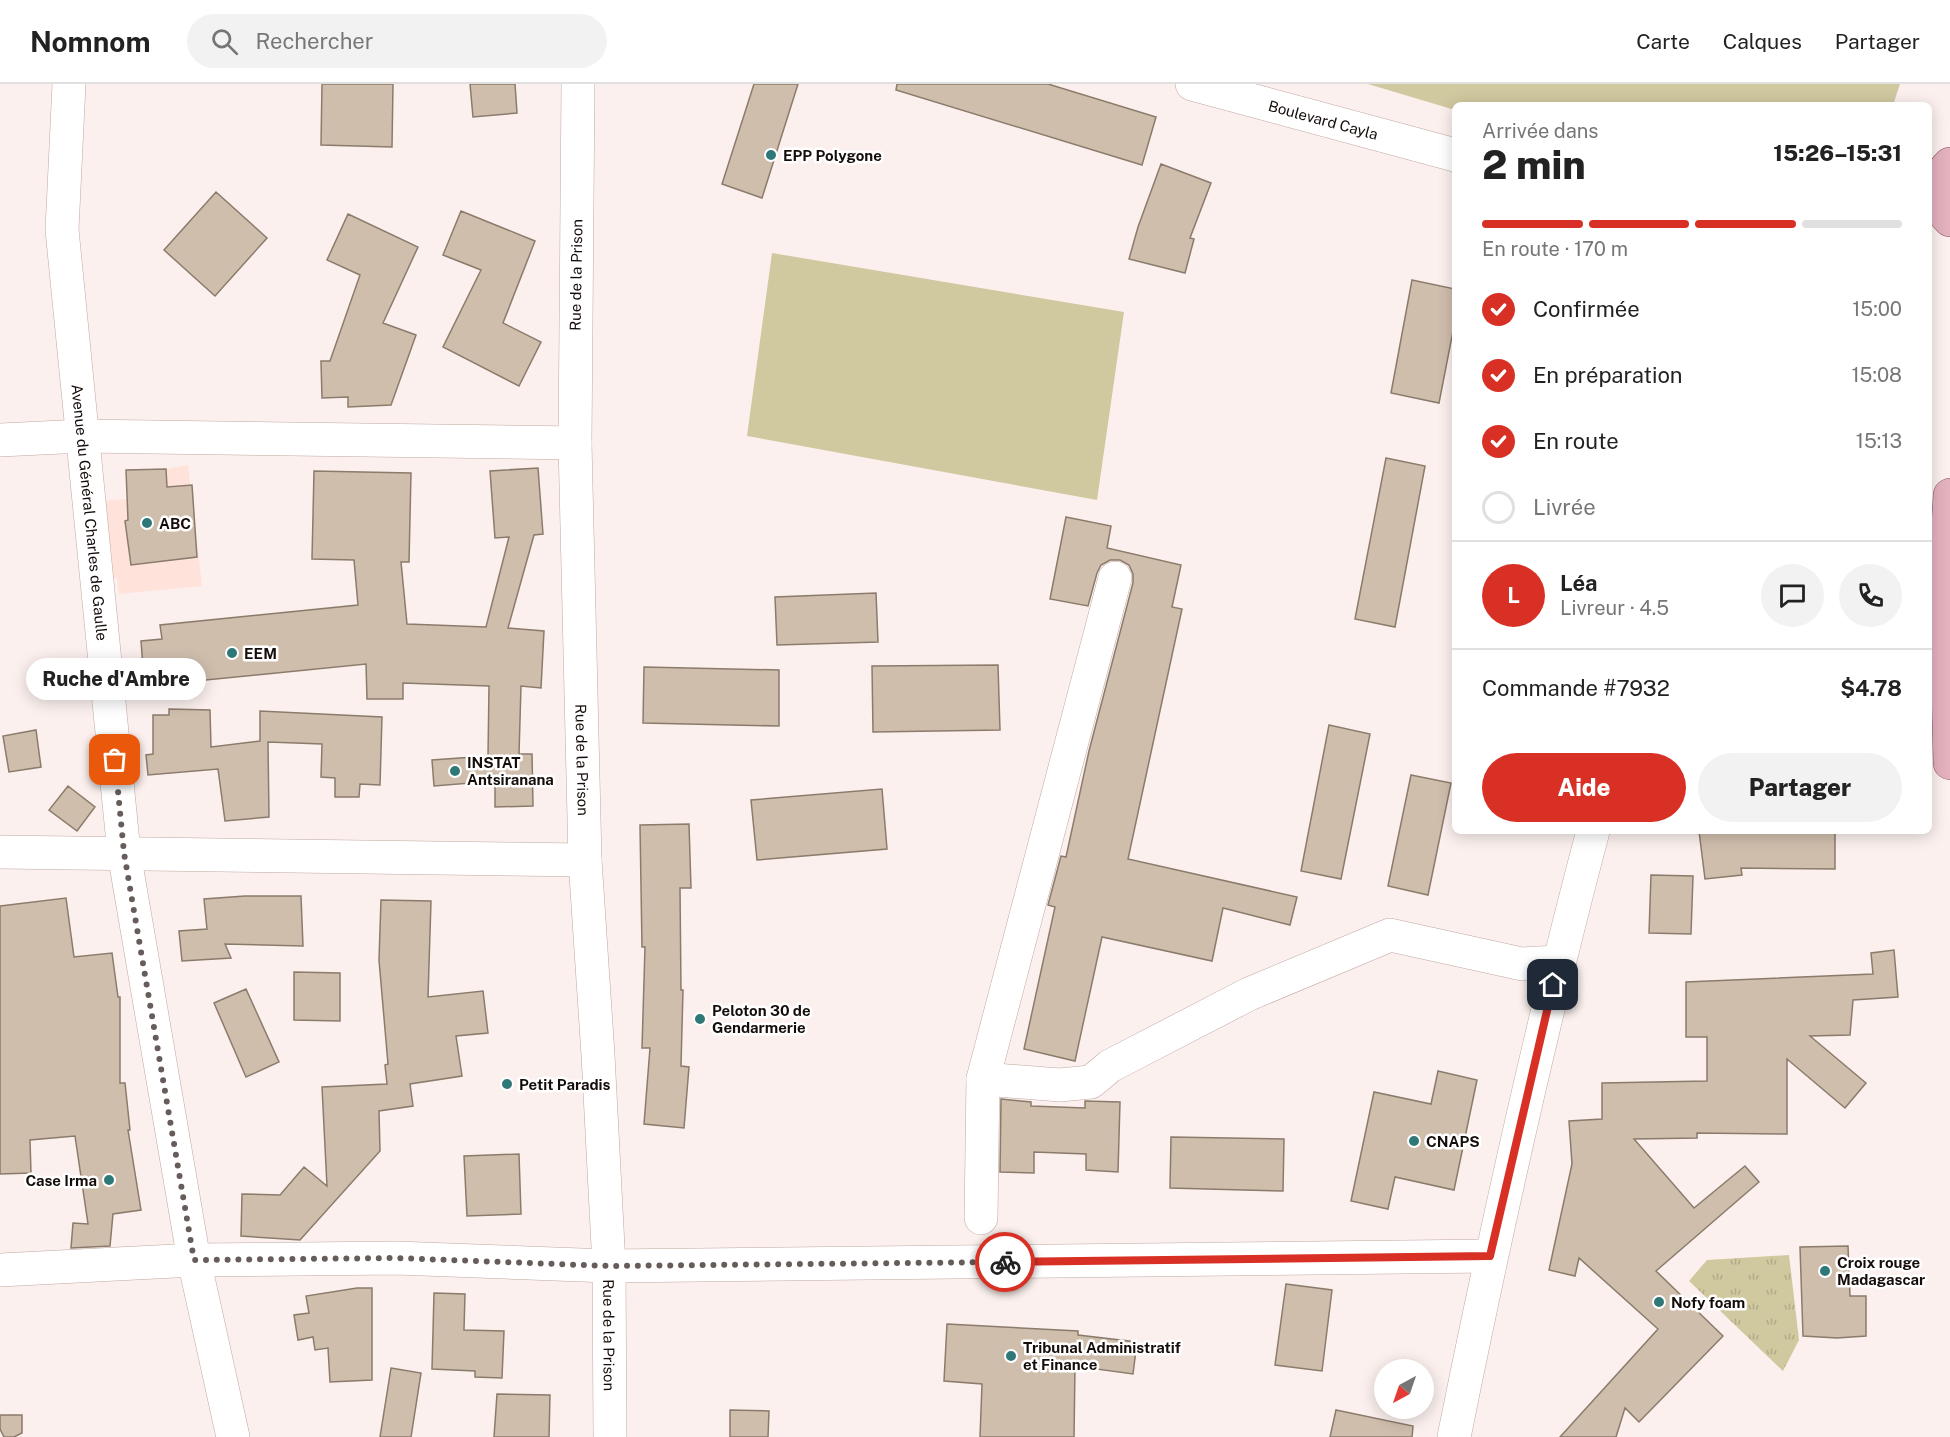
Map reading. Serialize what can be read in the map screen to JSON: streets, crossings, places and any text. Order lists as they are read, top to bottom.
{
  "streets": {
    "street": ["Boulevard Cayla", "Rue de la Prison", "Avenue du Général Charles de Gaulle"]
  },
  "places": [
    "EPP Polygone",
    "ABC",
    "EEM",
    "Ruche d'Ambre",
    "INSTAT Antsiranana",
    "Peloton 30 de Gendarmerie",
    "Petit Paradis",
    "CNAPS",
    "Case Irma",
    "Croix rouge Madagascar",
    "Nofy foam",
    "Tribunal Administratif et Finance"
  ],
  "north": "bottom left",
  "page": {
    "header": "Nomnom",
    "search": "Rechercher",
    "nav": ["Carte", "Calques", "Partager"],
    "heading": ["2 min", "Arrivée dans", "15:26–15:31"],
    "panel": [
      "Léa",
      "Livreur · 4.5",
      "Commande #7932",
      "$4.78"
    ],
    "bar": "En route · 170 m",
    "list": [
      ["Confirmée", "15:00"],
      ["En préparation", "15:08"],
      ["En route", "15:13"],
      "Livrée"
    ],
    "round": "L",
    "bubble": "Ruche d'Ambre",
    "buttons": ["Aide", "Partager"]
  }
}
